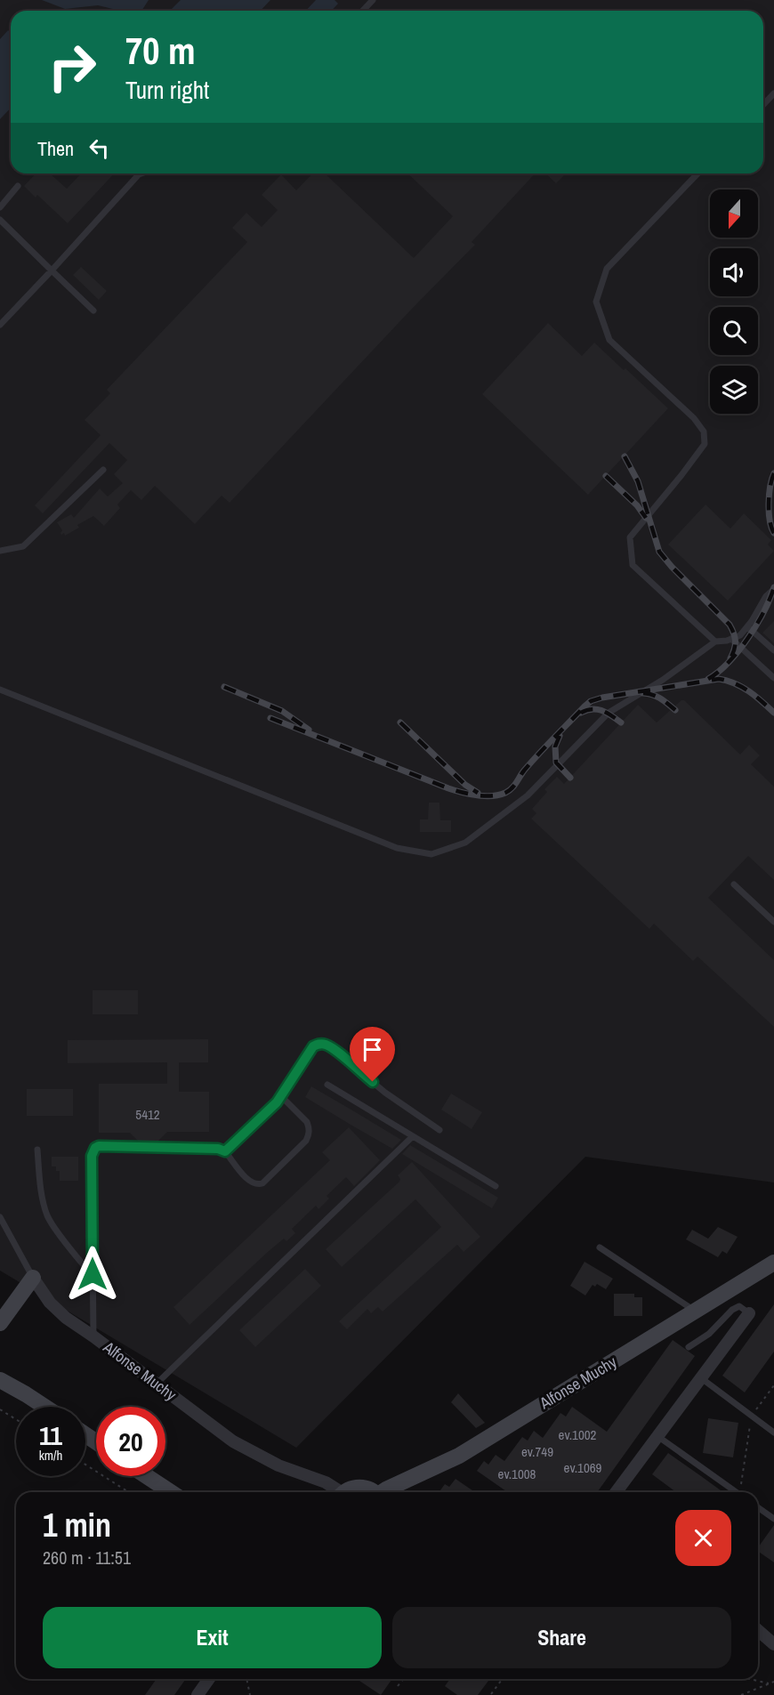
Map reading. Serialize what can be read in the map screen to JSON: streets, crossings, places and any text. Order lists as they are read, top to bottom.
{
  "streets": {
    "main road": ["Alfonse Muchy"]
  },
  "house_numbers": [
    "5412",
    "ev.1002",
    "ev.749",
    "ev.1069",
    "ev.1008"
  ],
  "north": "bottom",
  "page": {
    "turn": ["70 m", "Turn right"],
    "then": "Then",
    "speed": "11 km/h",
    "limit": "20",
    "heading": ["1 min", "260 m · 11:51"],
    "buttons": ["Exit", "Share"]
  }
}
